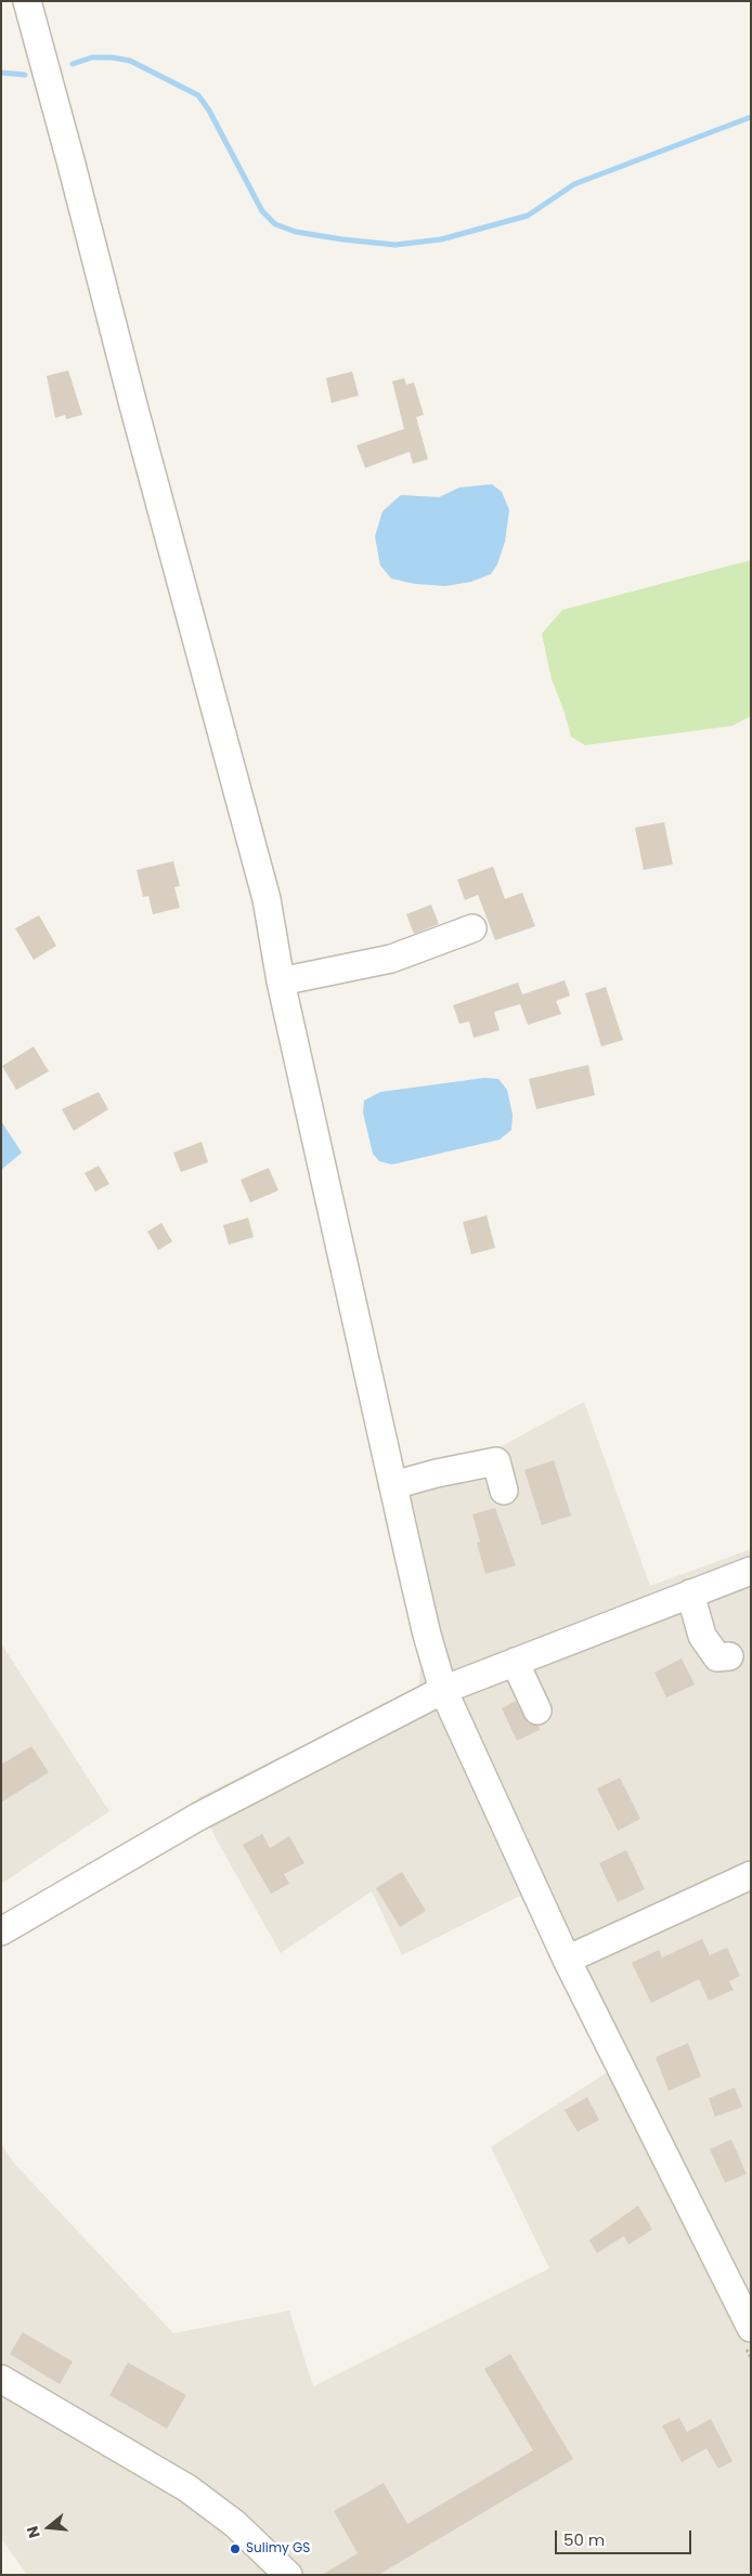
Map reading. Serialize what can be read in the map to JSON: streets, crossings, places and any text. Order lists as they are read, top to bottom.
{
  "places": ["Sulimy GS"],
  "scale_bar": "50 m",
  "north": "left"
}
